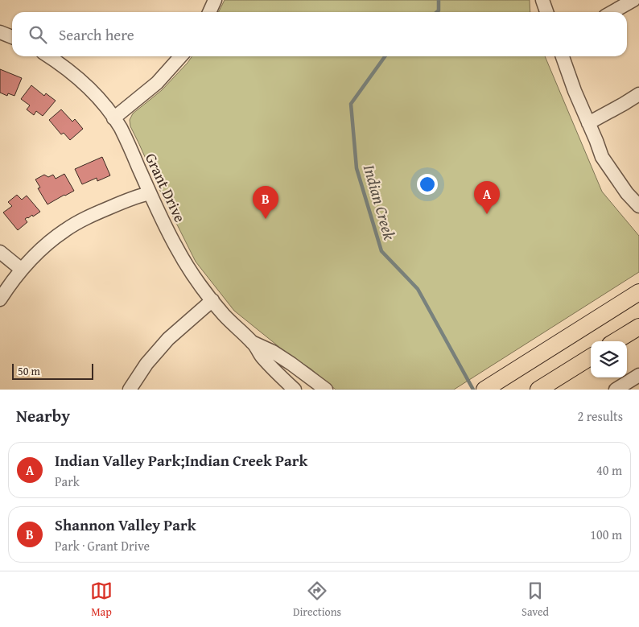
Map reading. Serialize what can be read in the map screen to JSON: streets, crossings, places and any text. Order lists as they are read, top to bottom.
{
  "streets": {
    "street": ["Grant Drive"]
  },
  "water": ["Indian Creek"],
  "scale_bar": "50 m",
  "page": {
    "search": "Search here",
    "pins": ["A", "B"],
    "scale": "50 m",
    "heading": ["Nearby", "2 results"],
    "list": [
      {
        "mark": "A",
        "name": "Indian Valley Park;Indian Creek Park",
        "note": "Park",
        "value": "40 m"
      },
      {
        "mark": "B",
        "name": "Shannon Valley Park",
        "note": "Park · Grant Drive",
        "value": "100 m"
      }
    ],
    "nav": ["Map", "Directions", "Saved"]
  }
}
